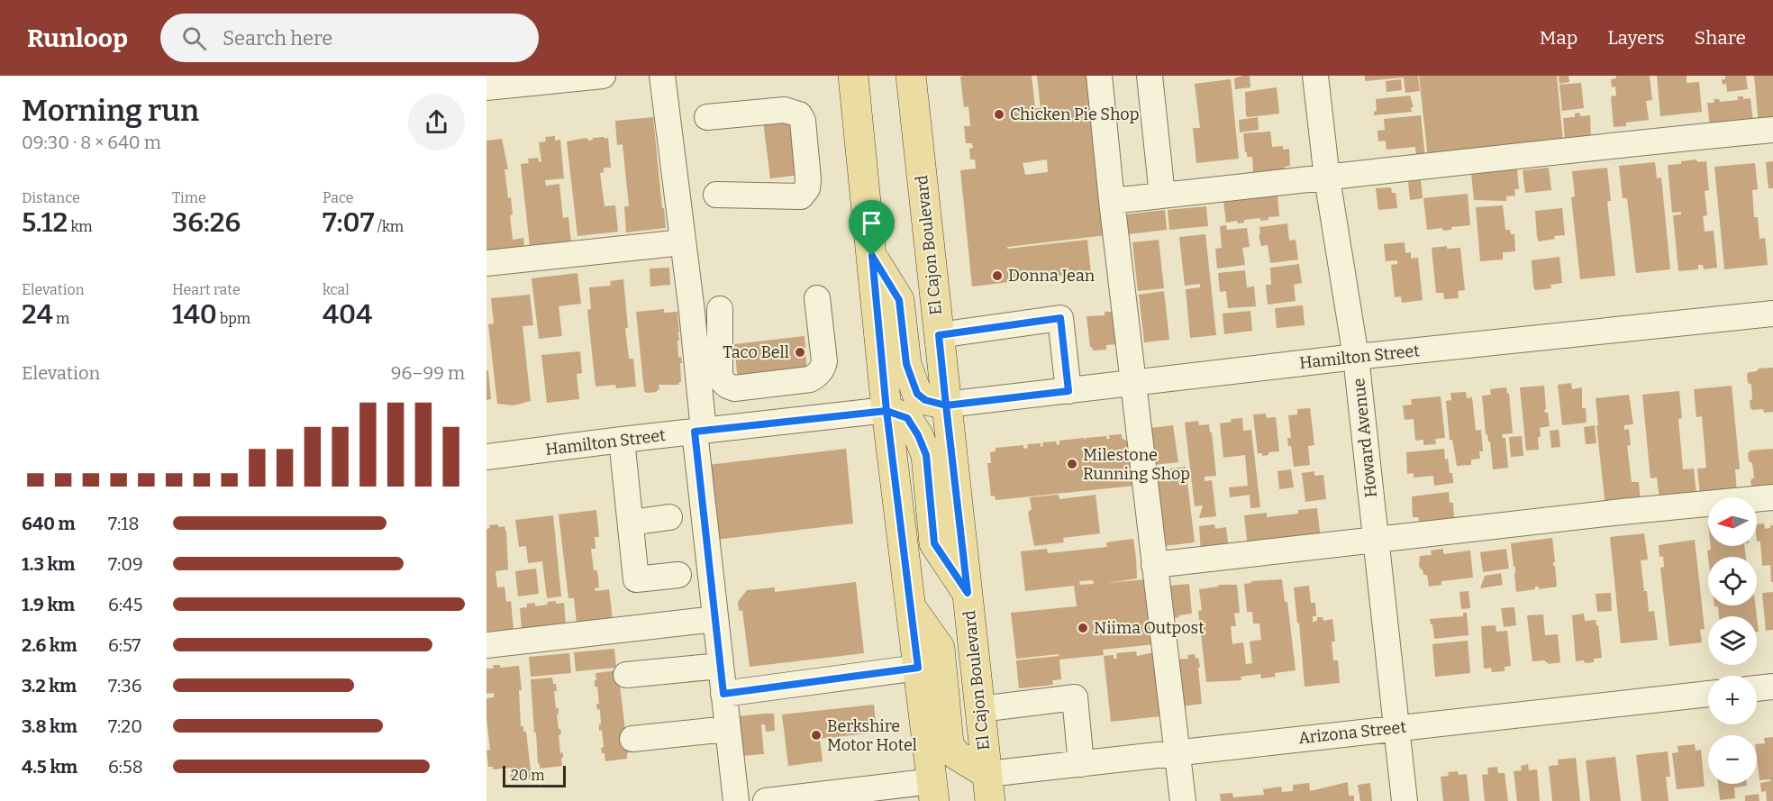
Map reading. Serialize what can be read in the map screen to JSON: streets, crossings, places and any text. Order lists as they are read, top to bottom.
{
  "streets": {
    "main road": ["El Cajon Boulevard"],
    "street": ["Hamilton Street", "Howard Avenue", "Arizona Street"]
  },
  "crossings": [
    ["El Cajon Boulevard", "Hamilton Street"],
    ["El Cajon Boulevard", "Arizona Street"],
    ["Hamilton Street", "Howard Avenue"],
    ["Howard Avenue", "Arizona Street"]
  ],
  "places": [
    "Chicken Pie Shop",
    "Donna Jean",
    "Taco Bell",
    "Milestone Running Shop",
    "Niima Outpost",
    "Berkshire Motor Hotel"
  ],
  "scale_bar": "20 m",
  "north": "left",
  "page": {
    "header": "Runloop",
    "search": "Search here",
    "nav": ["Map", "Layers", "Share"],
    "heading": ["Morning run", "09:30 · 8 × 640 m"],
    "stats": [
      ["Distance", "5.12 km"],
      ["Time", "36:26"],
      ["Pace", "7:07 /km"],
      ["Elevation", "24 m"],
      ["Heart rate", "140 bpm"],
      ["kcal", "404"]
    ],
    "chart": ["Elevation", "96–99 m"],
    "map_buttons": ["+", "−"],
    "list": [
      {
        "name": "640 m",
        "note": "7:18"
      },
      {
        "name": "1.3 km",
        "note": "7:09"
      },
      {
        "name": "1.9 km",
        "note": "6:45"
      },
      {
        "name": "2.6 km",
        "note": "6:57"
      },
      {
        "name": "3.2 km",
        "note": "7:36"
      },
      {
        "name": "3.8 km",
        "note": "7:20"
      },
      {
        "name": "4.5 km",
        "note": "6:58"
      }
    ],
    "scale": "20 m"
  }
}
